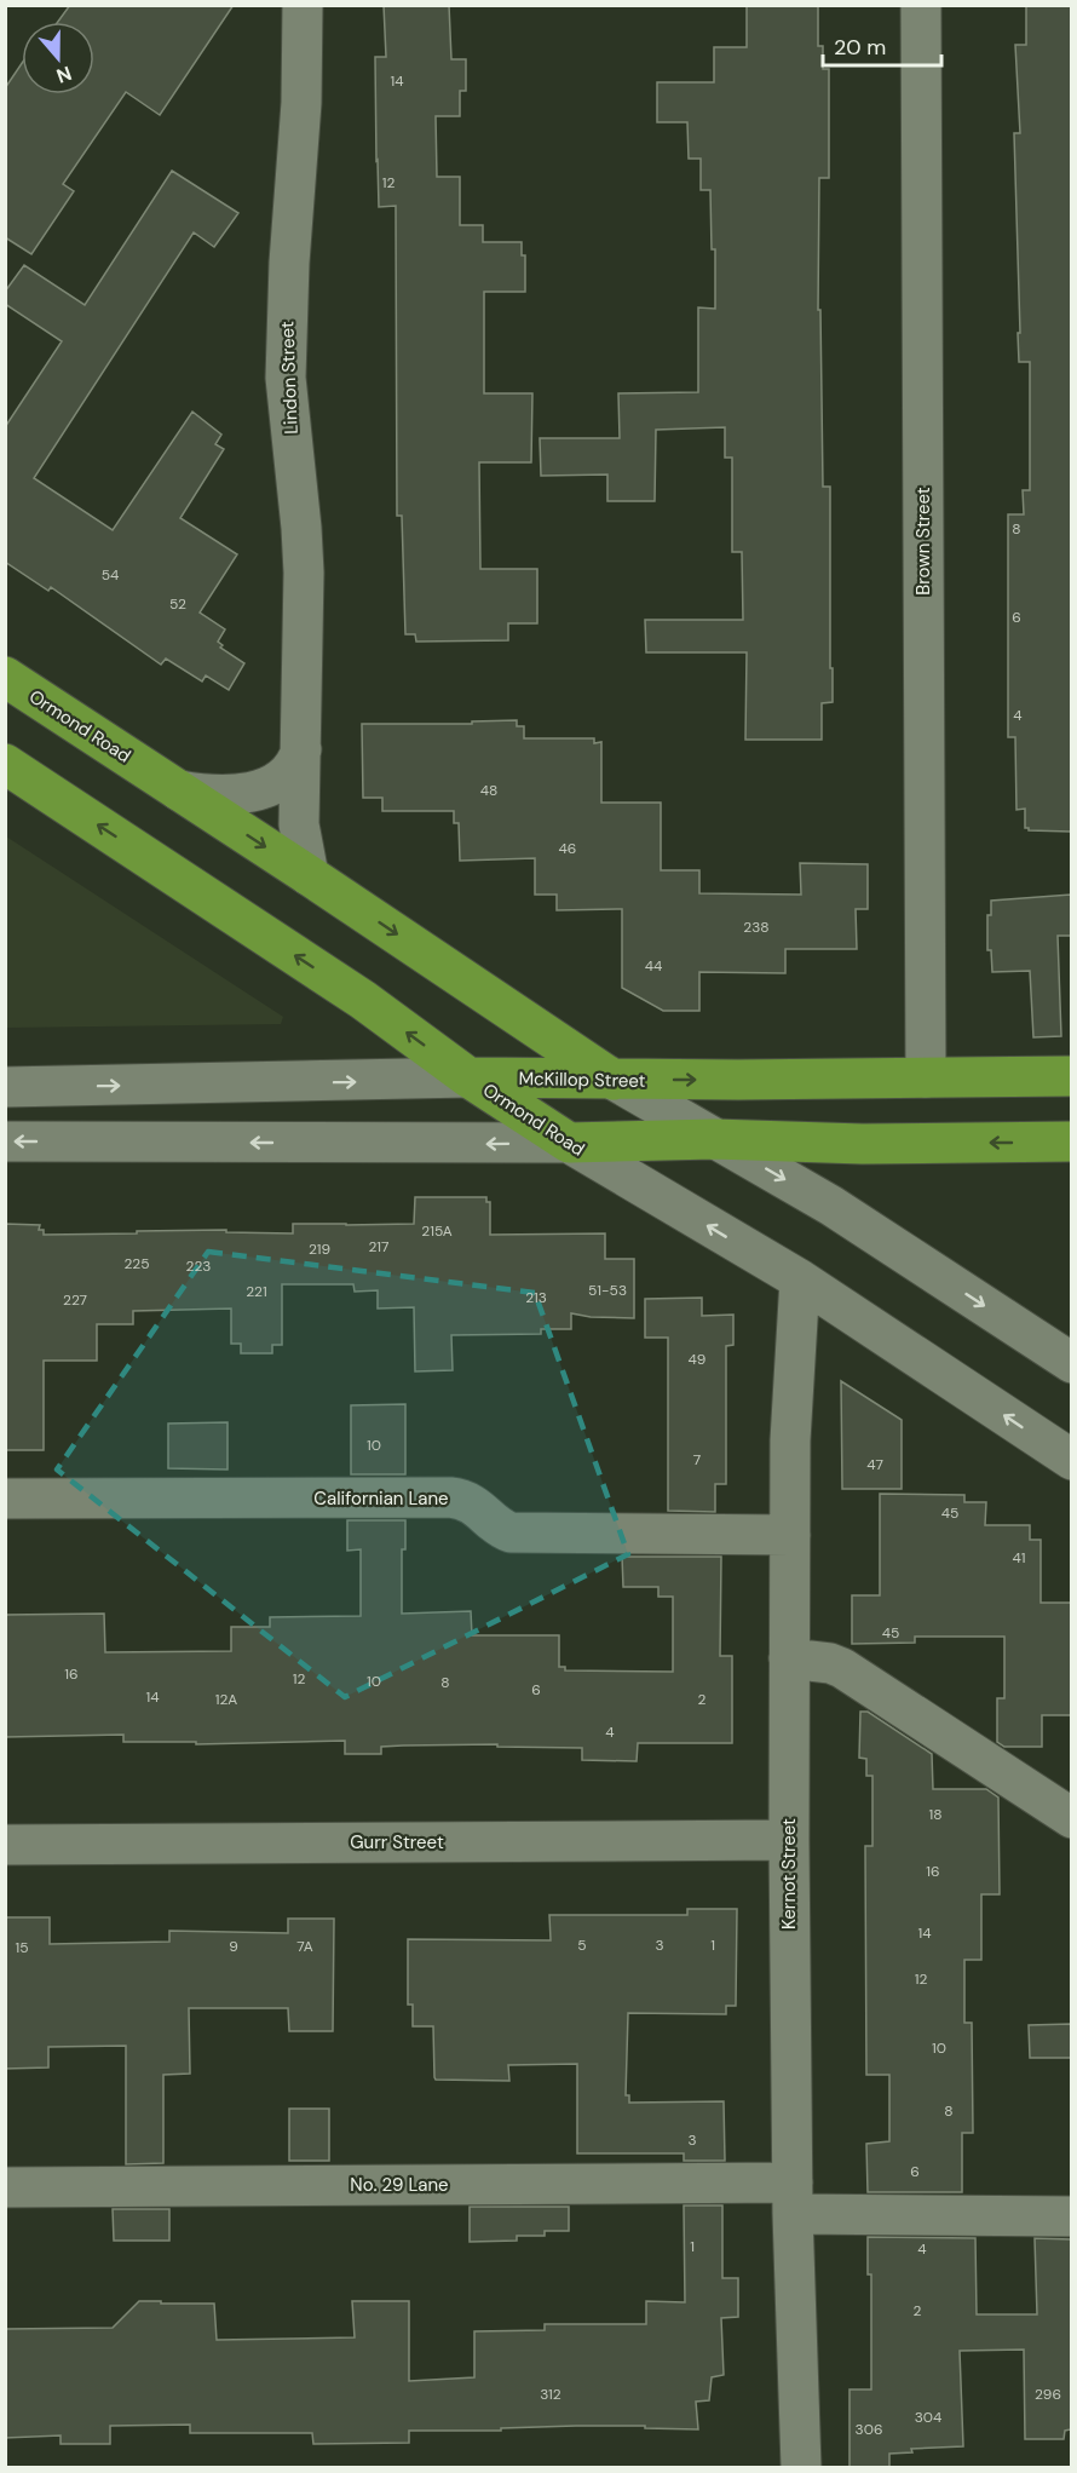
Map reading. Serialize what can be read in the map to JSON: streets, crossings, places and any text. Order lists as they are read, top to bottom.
{
  "streets": {
    "highway": ["Ormond Road", "McKillop Street"],
    "street": [
      "Lindon Street",
      "Brown Street",
      "Californian Lane",
      "Gurr Street",
      "Kernot Street",
      "No. 29 Lane"
    ]
  },
  "crossings": [
    ["Lindon Street", "Ormond Road"],
    ["Brown Street", "McKillop Street"],
    ["Ormond Road", "McKillop Street"],
    ["Ormond Road", "Kernot Street"],
    ["Californian Lane", "Kernot Street"],
    ["Gurr Street", "Kernot Street"],
    ["Kernot Street", "No. 29 Lane"]
  ],
  "house_numbers": [
    "14",
    "12",
    "8",
    "54",
    "52",
    "6",
    "4",
    "48",
    "46",
    "238",
    "44",
    "215A",
    "217",
    "219",
    "225",
    "223",
    "51-53",
    "221",
    "213",
    "227",
    "49",
    "10",
    "7",
    "47",
    "45",
    "41",
    "45",
    "16",
    "12",
    "10",
    "8",
    "6",
    "14",
    "12A",
    "2",
    "4",
    "18",
    "16",
    "14",
    "5",
    "3",
    "1",
    "9",
    "7A",
    "15",
    "12",
    "10",
    "8",
    "3",
    "6",
    "1",
    "4",
    "2",
    "312",
    "296",
    "304",
    "306"
  ],
  "scale_bar": "20 m",
  "north": "bottom"
}
